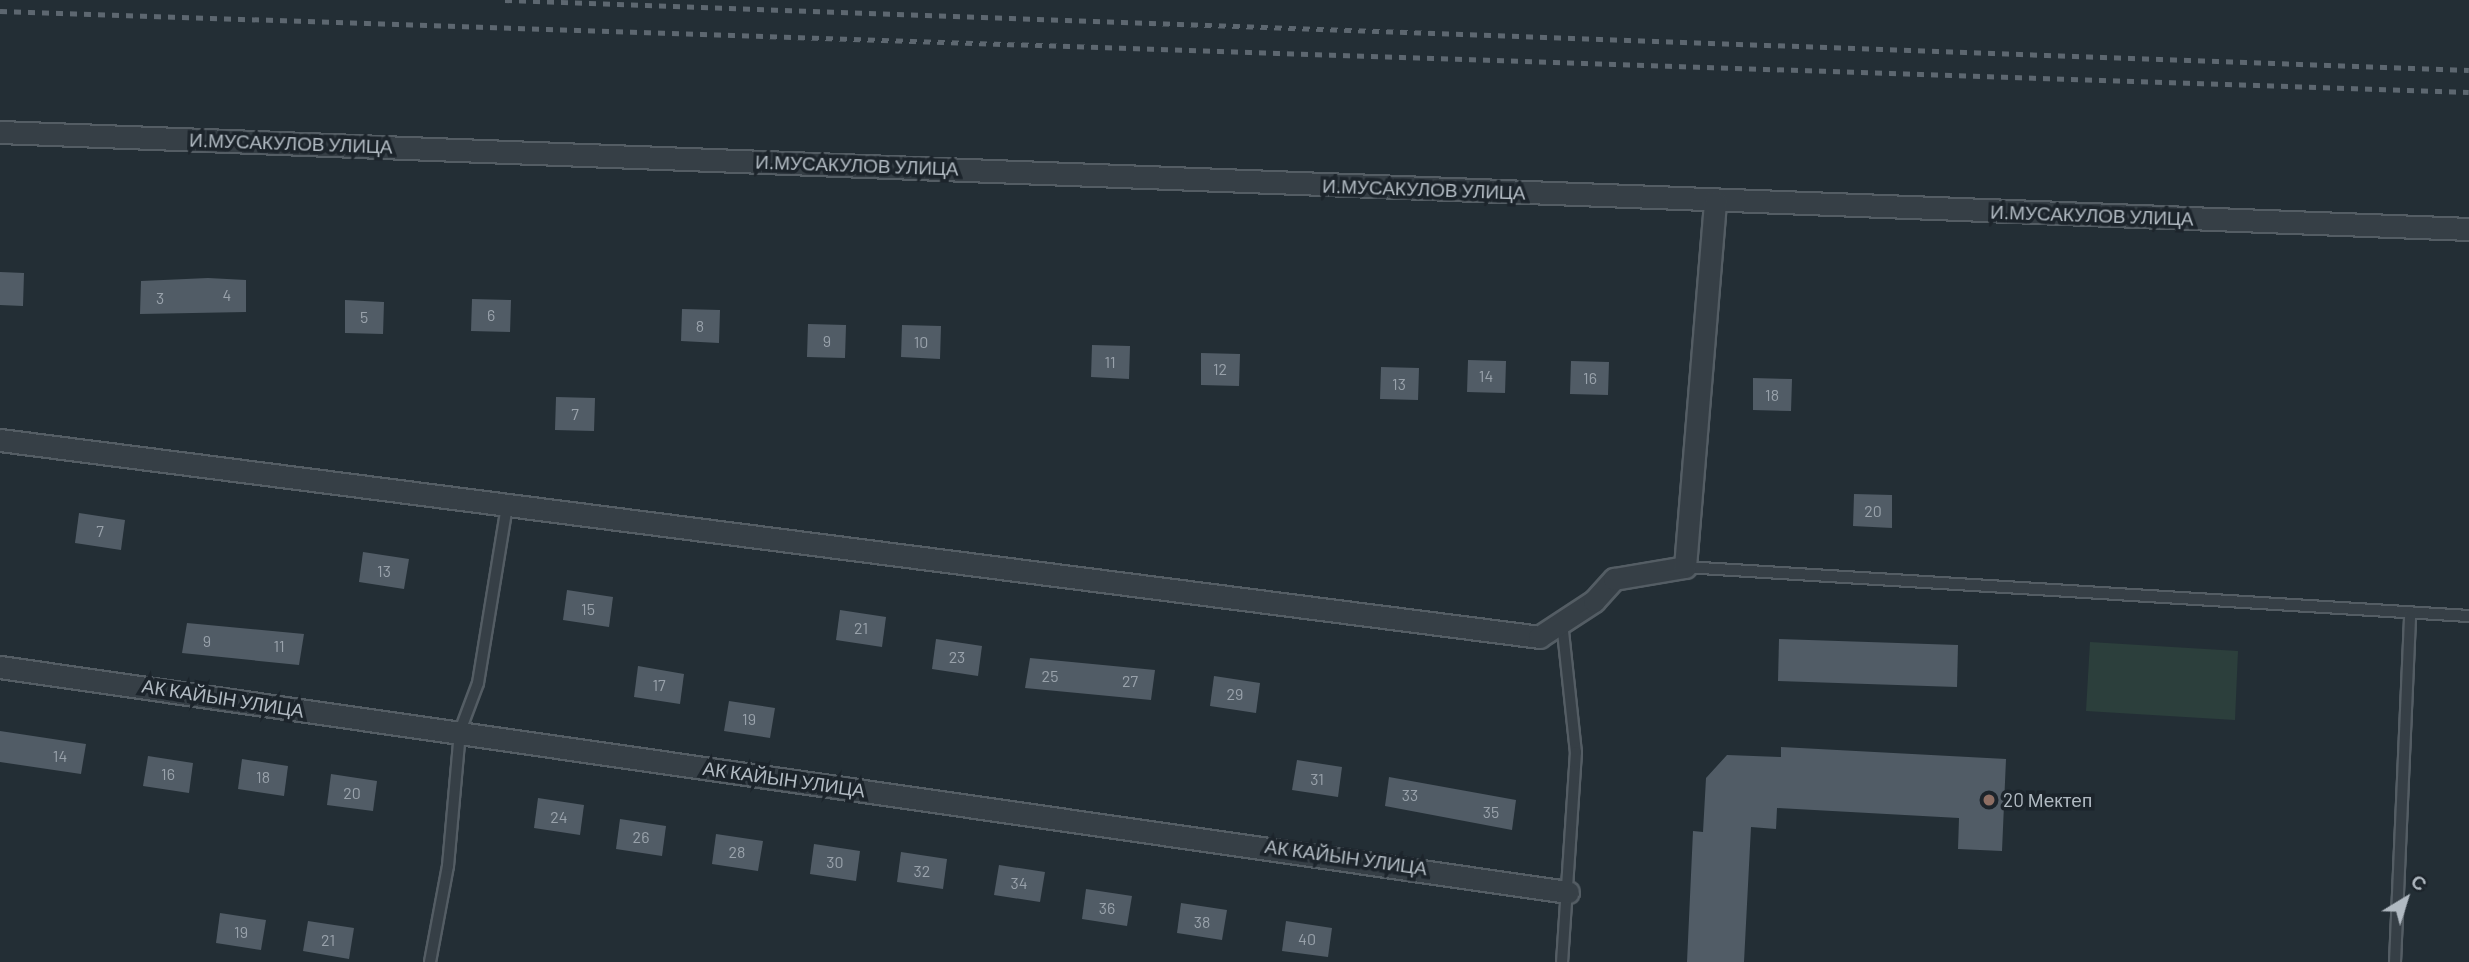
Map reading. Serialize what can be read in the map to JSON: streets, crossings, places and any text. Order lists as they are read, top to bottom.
{
  "streets": {
    "street": ["И.МУСАКУЛОВ УЛИЦА", "АК КАЙЫН УЛИЦА"]
  },
  "places": ["20 Мектеп"],
  "house_numbers": [
    "4",
    "3",
    "6",
    "5",
    "8",
    "9",
    "10",
    "11",
    "12",
    "14",
    "16",
    "13",
    "18",
    "7",
    "20",
    "7",
    "13",
    "15",
    "21",
    "9",
    "11",
    "23",
    "25",
    "27",
    "17",
    "29",
    "19",
    "14",
    "16",
    "18",
    "31",
    "20",
    "33",
    "35",
    "24",
    "26",
    "28",
    "30",
    "32",
    "34",
    "36",
    "38",
    "19",
    "40",
    "21"
  ],
  "north": "top right"
}
